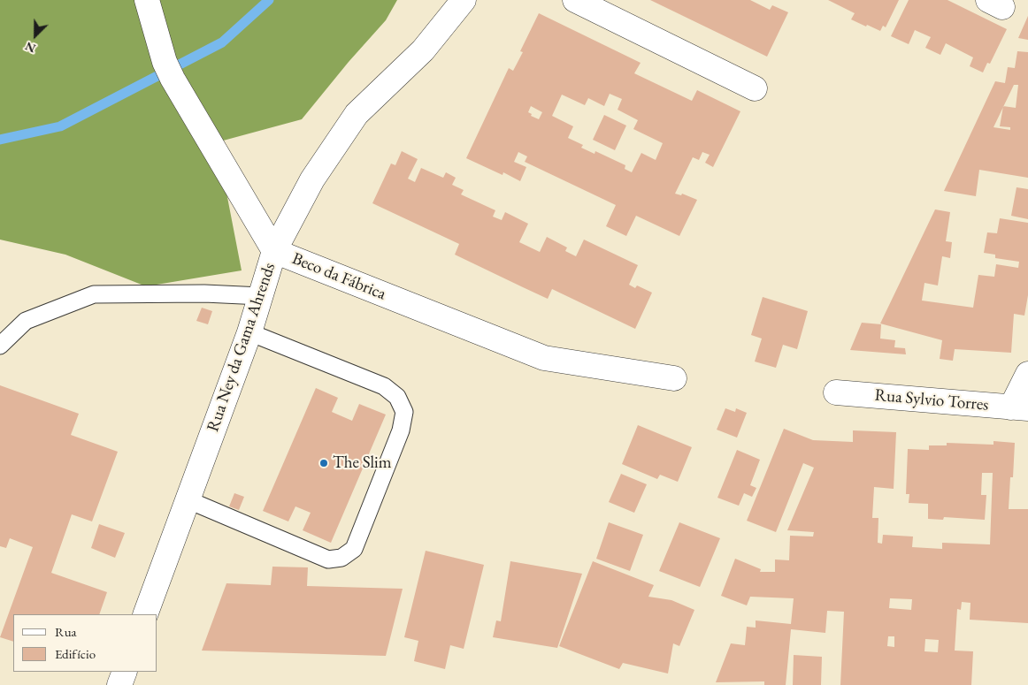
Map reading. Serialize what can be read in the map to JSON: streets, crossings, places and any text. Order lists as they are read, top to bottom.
{
  "streets": {
    "street": ["Beco da Fábrica", "Rua Ney da Gama Ahrends", "Rua Sylvio Torres"]
  },
  "crossings": [
    ["Beco da Fábrica", "Rua Ney da Gama Ahrends"]
  ],
  "places": ["The Slim"],
  "legend": ["Rua", "Edifício"],
  "north": "bottom left"
}
